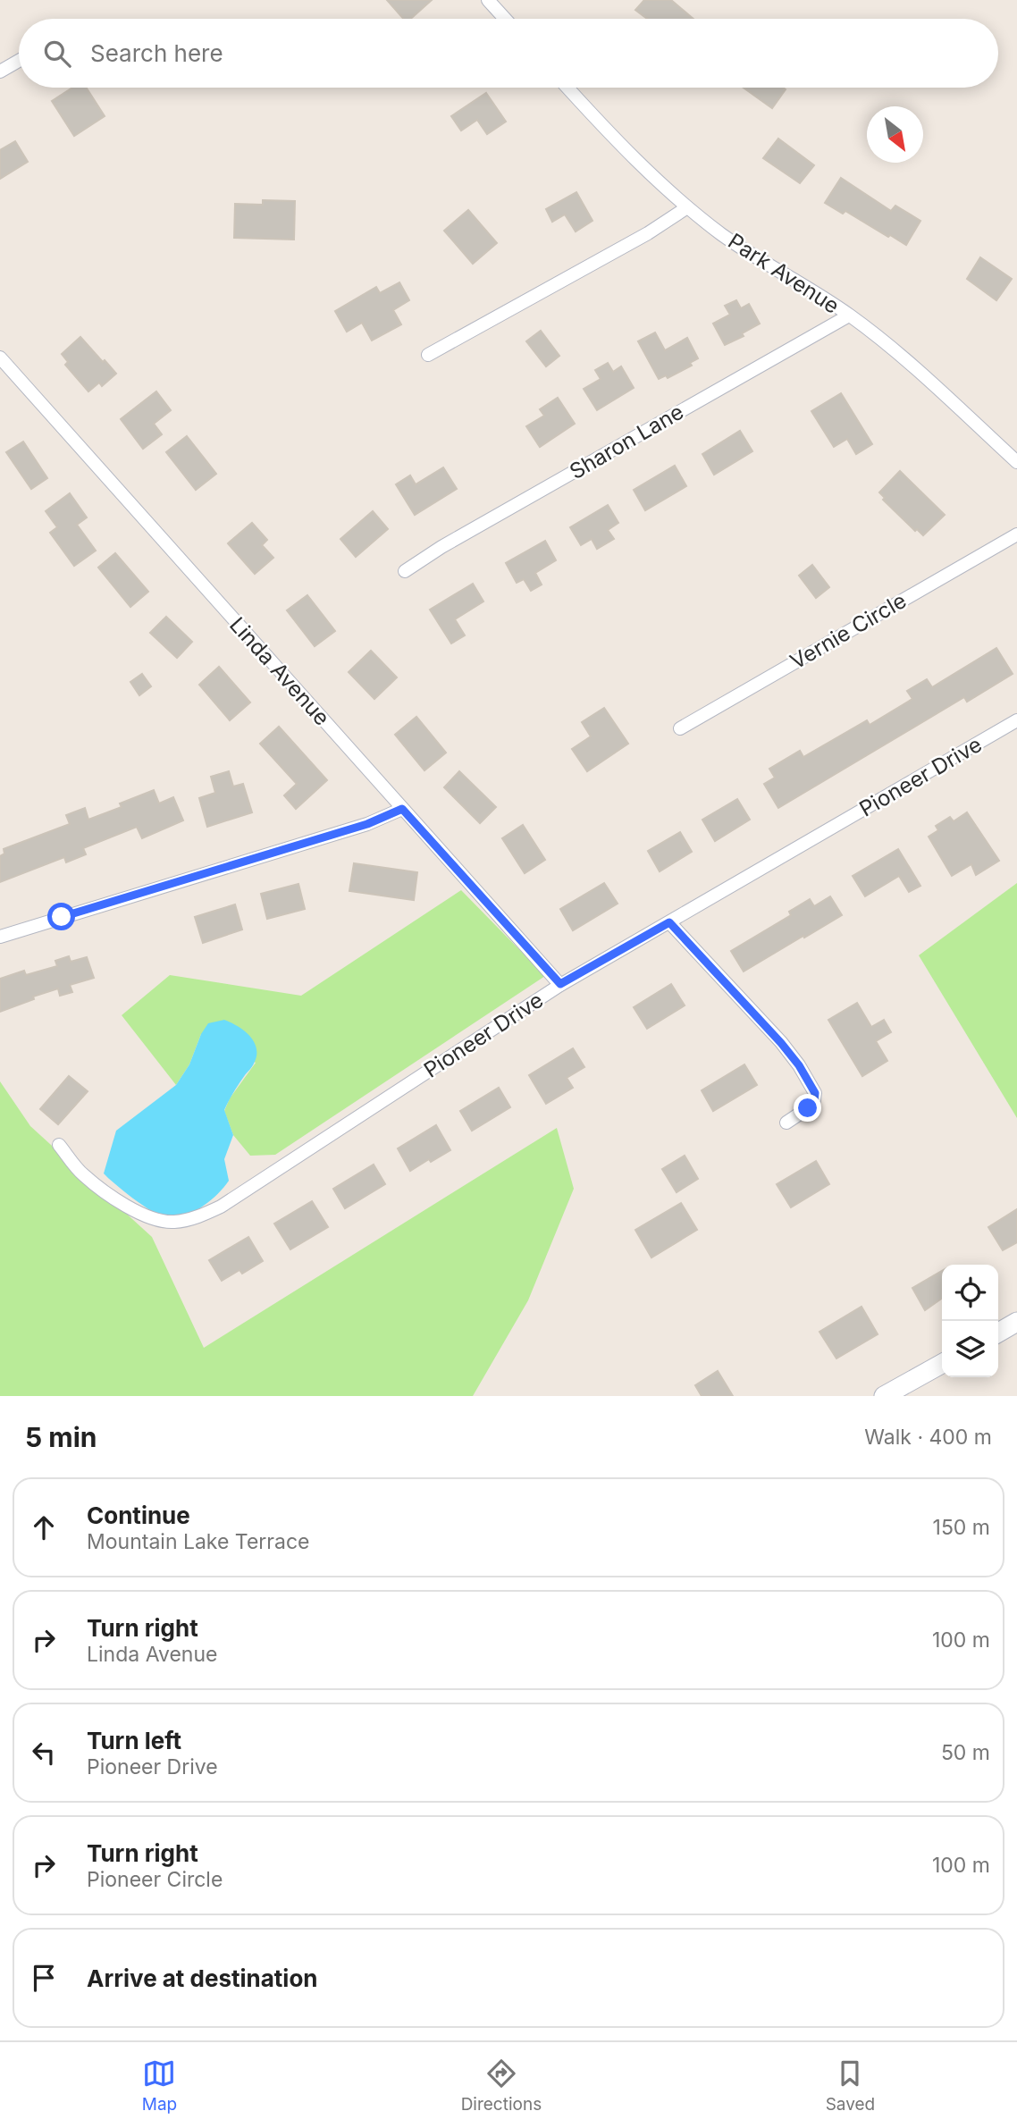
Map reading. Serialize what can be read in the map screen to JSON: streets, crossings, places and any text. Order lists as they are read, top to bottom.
{
  "streets": {
    "street": [
      "Park Avenue",
      "Sharon Lane",
      "Vernie Circle",
      "Linda Avenue",
      "Pioneer Drive"
    ]
  },
  "crossings": [
    ["Park Avenue", "Sharon Lane"],
    ["Linda Avenue", "Pioneer Drive"]
  ],
  "north": "bottom right",
  "page": {
    "search": "Search here",
    "heading": ["5 min", "Walk · 400 m"],
    "list": [
      ["Continue", "Mountain Lake Terrace", "150 m"],
      ["Turn right", "Linda Avenue", "100 m"],
      ["Turn left", "Pioneer Drive", "50 m"],
      ["Turn right", "Pioneer Circle", "100 m"],
      "Arrive at destination"
    ],
    "nav": ["Map", "Directions", "Saved"]
  }
}
